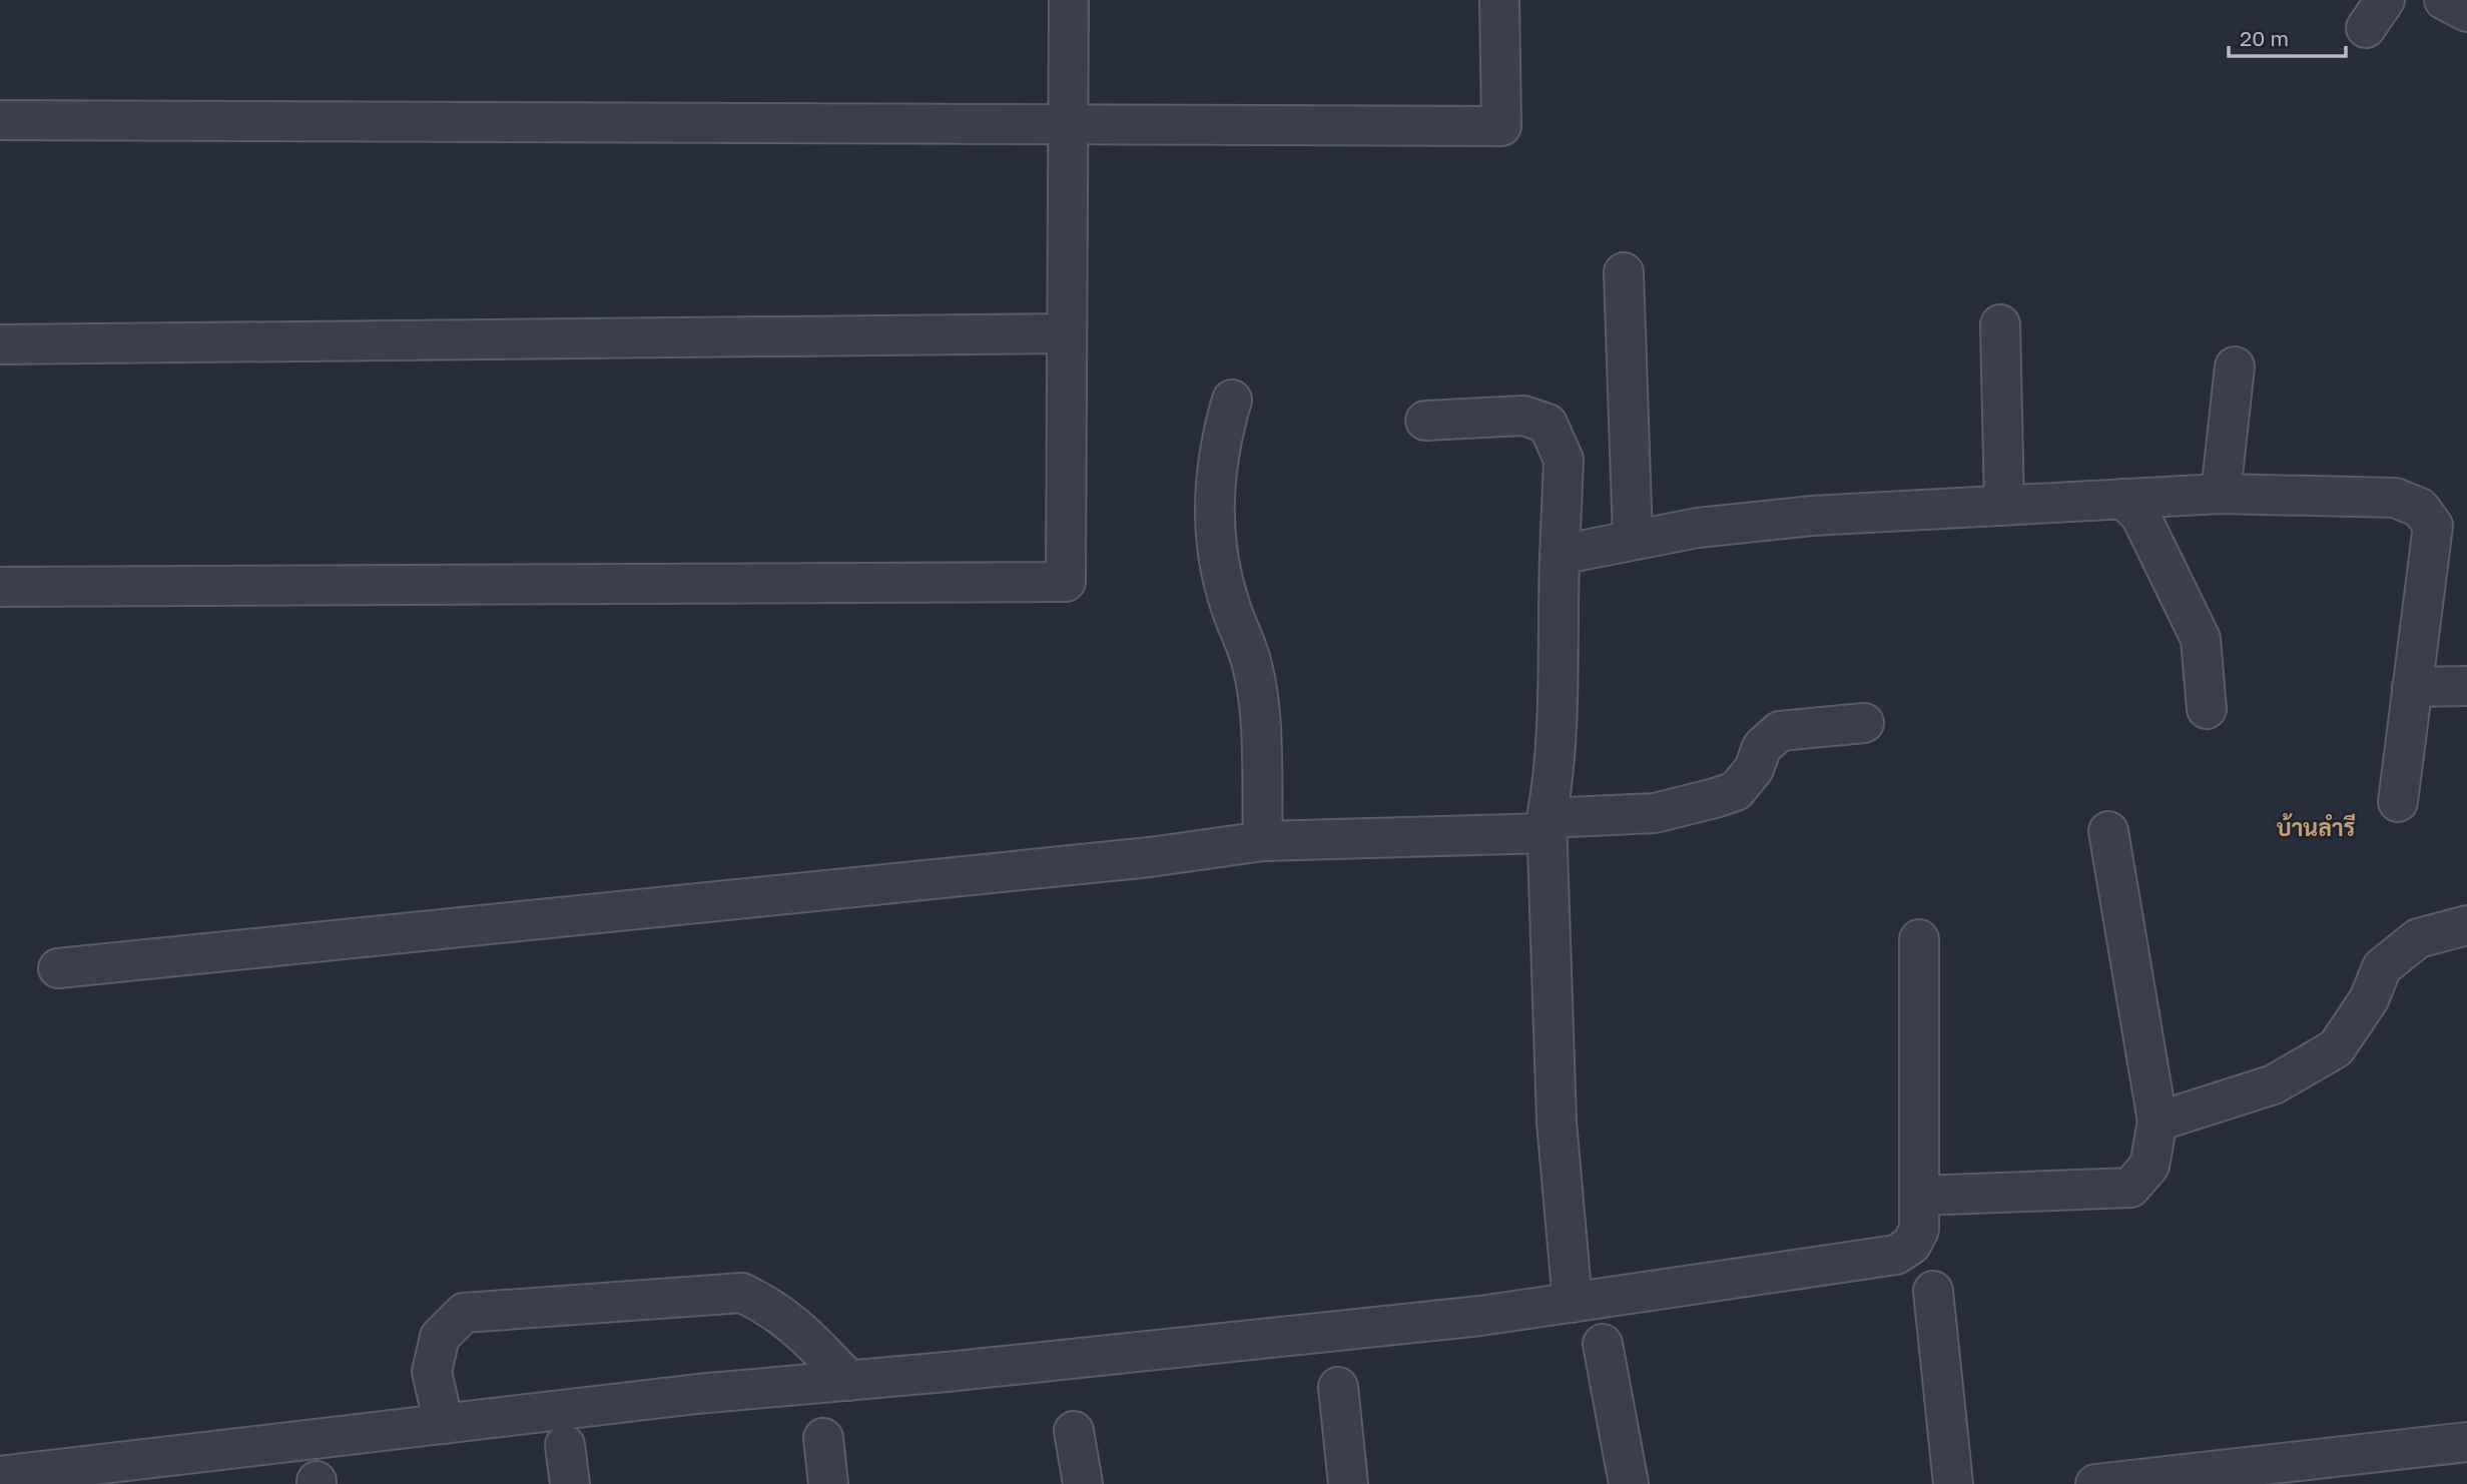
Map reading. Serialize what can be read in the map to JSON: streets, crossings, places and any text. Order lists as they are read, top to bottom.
{
  "districts": ["บ้านลำรี"],
  "scale_bar": "20 m"
}
